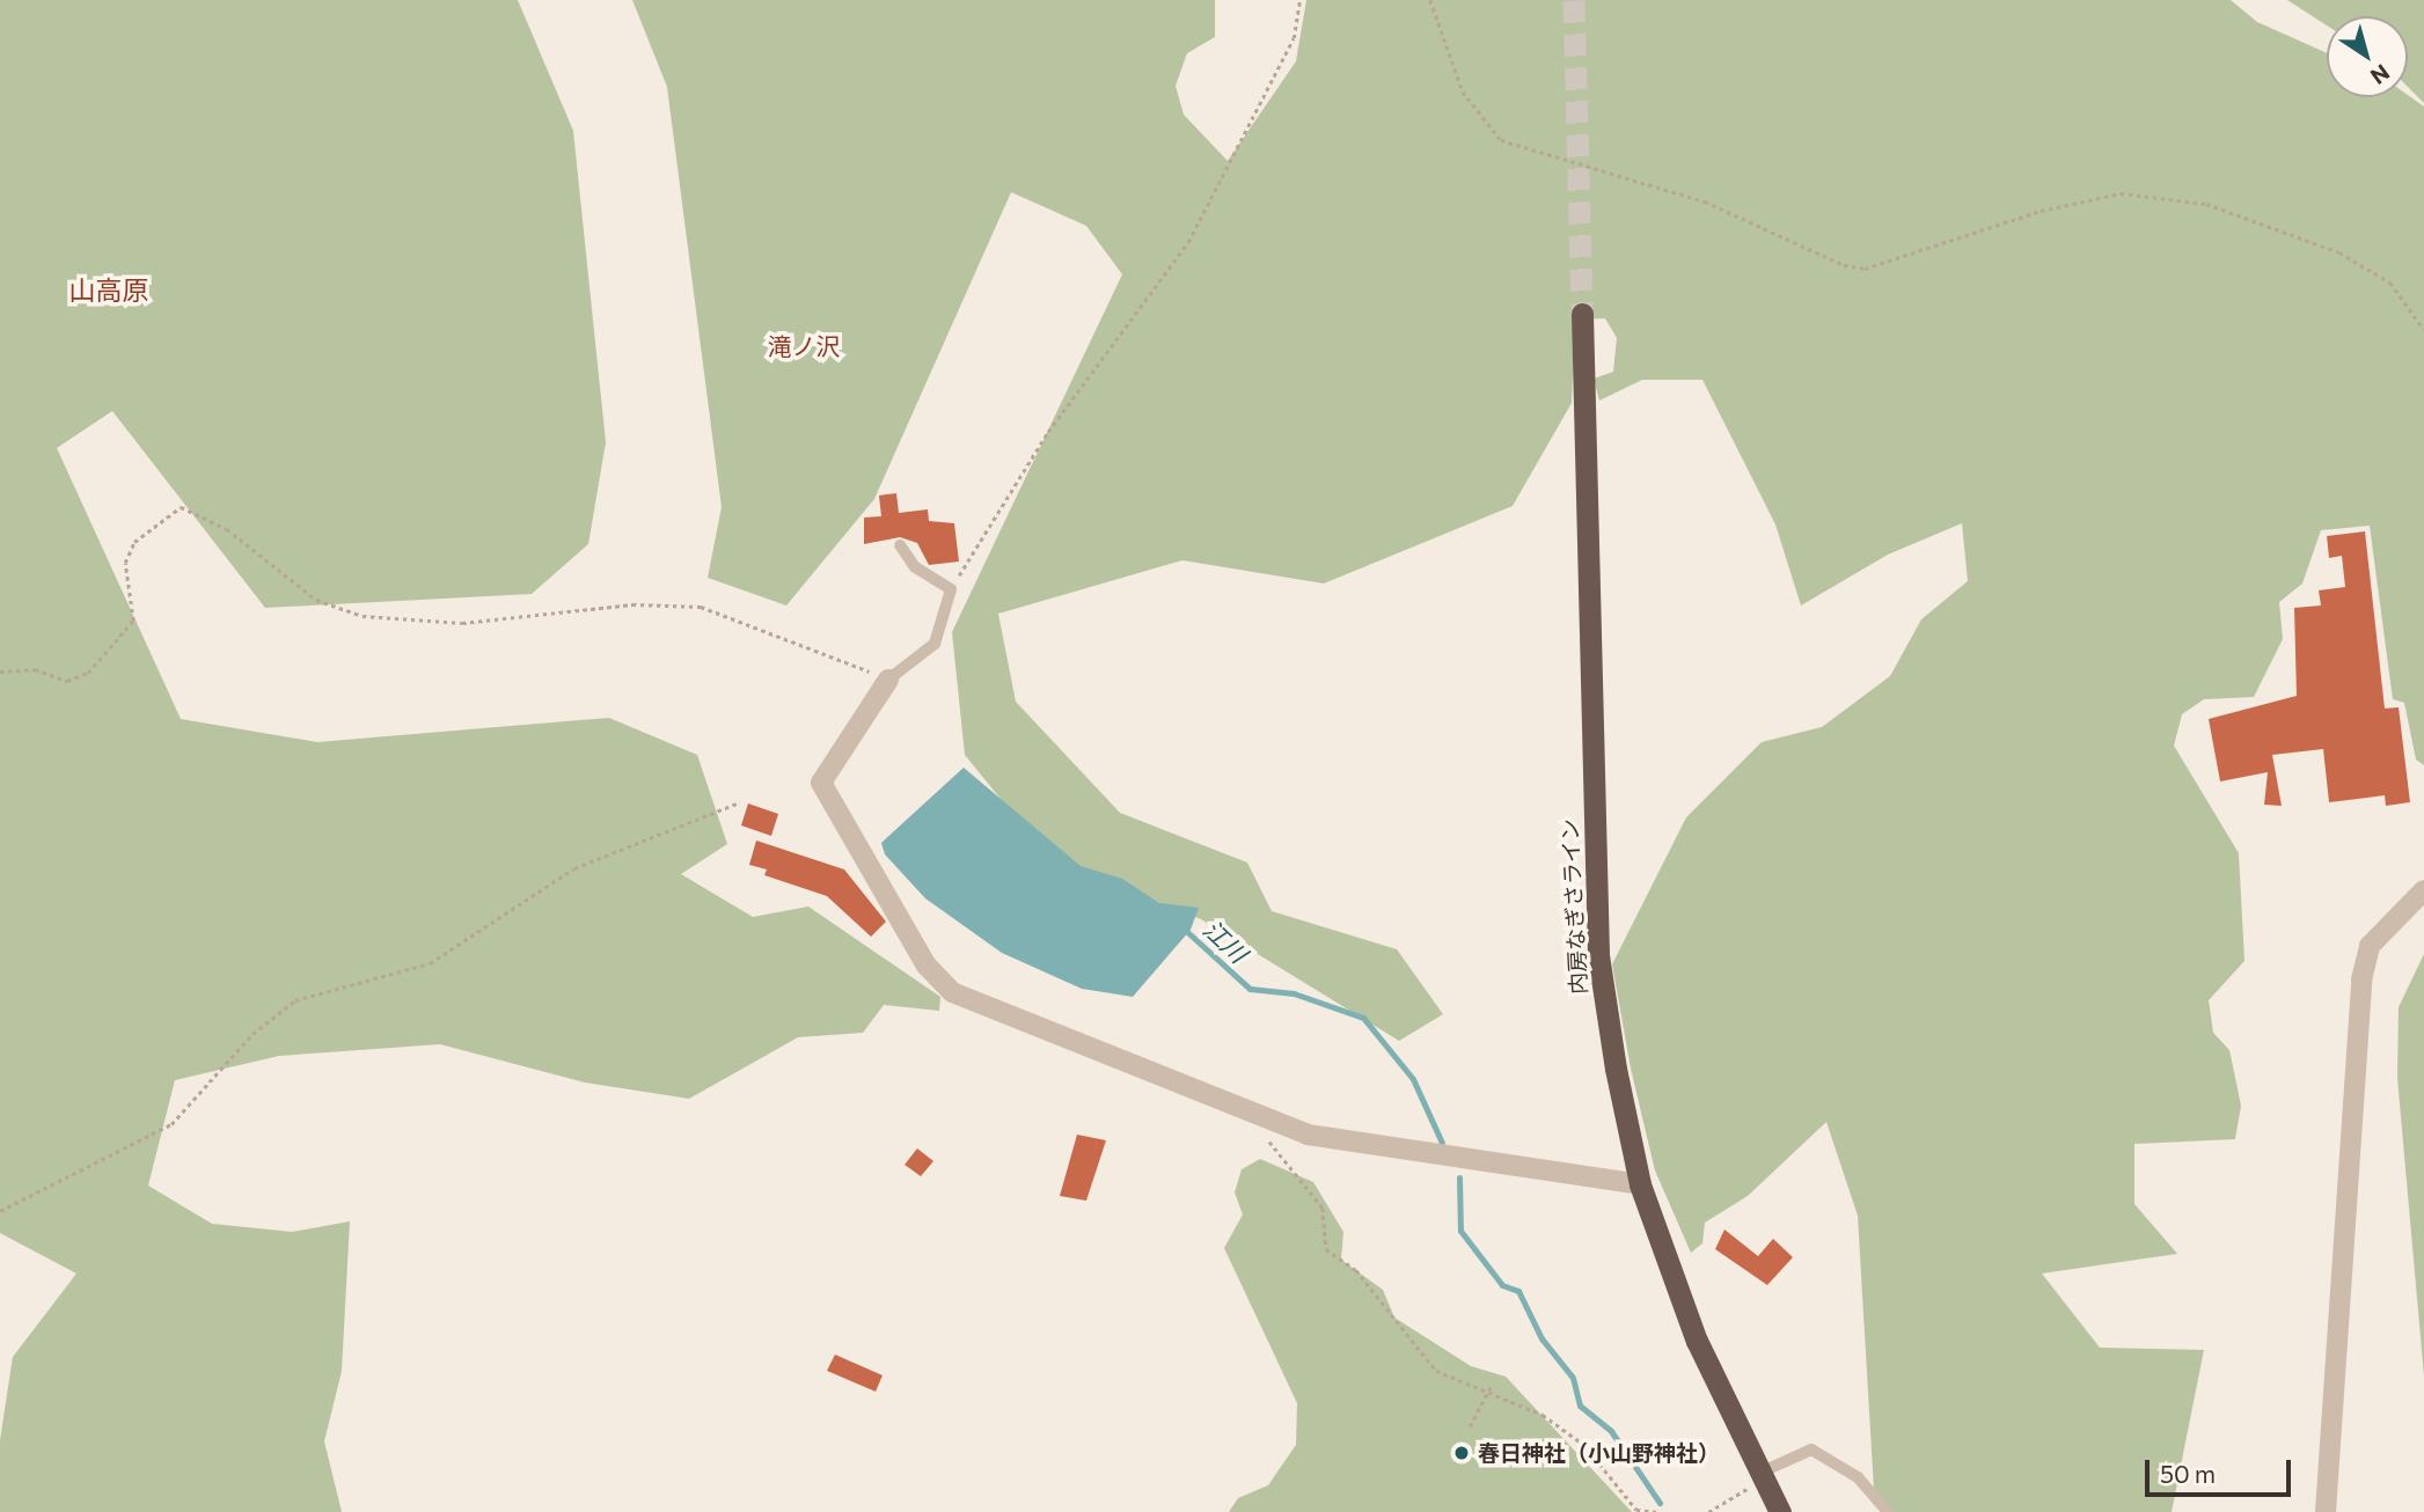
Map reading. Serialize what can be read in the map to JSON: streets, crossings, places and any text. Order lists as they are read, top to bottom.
{
  "streets": {
    "highway": ["内房なぎさライン"]
  },
  "districts": ["山高原", "滝ノ沢"],
  "water": ["江川"],
  "places": ["春日神社（小山野神社）"],
  "scale_bar": "50 m",
  "north": "bottom right"
}
